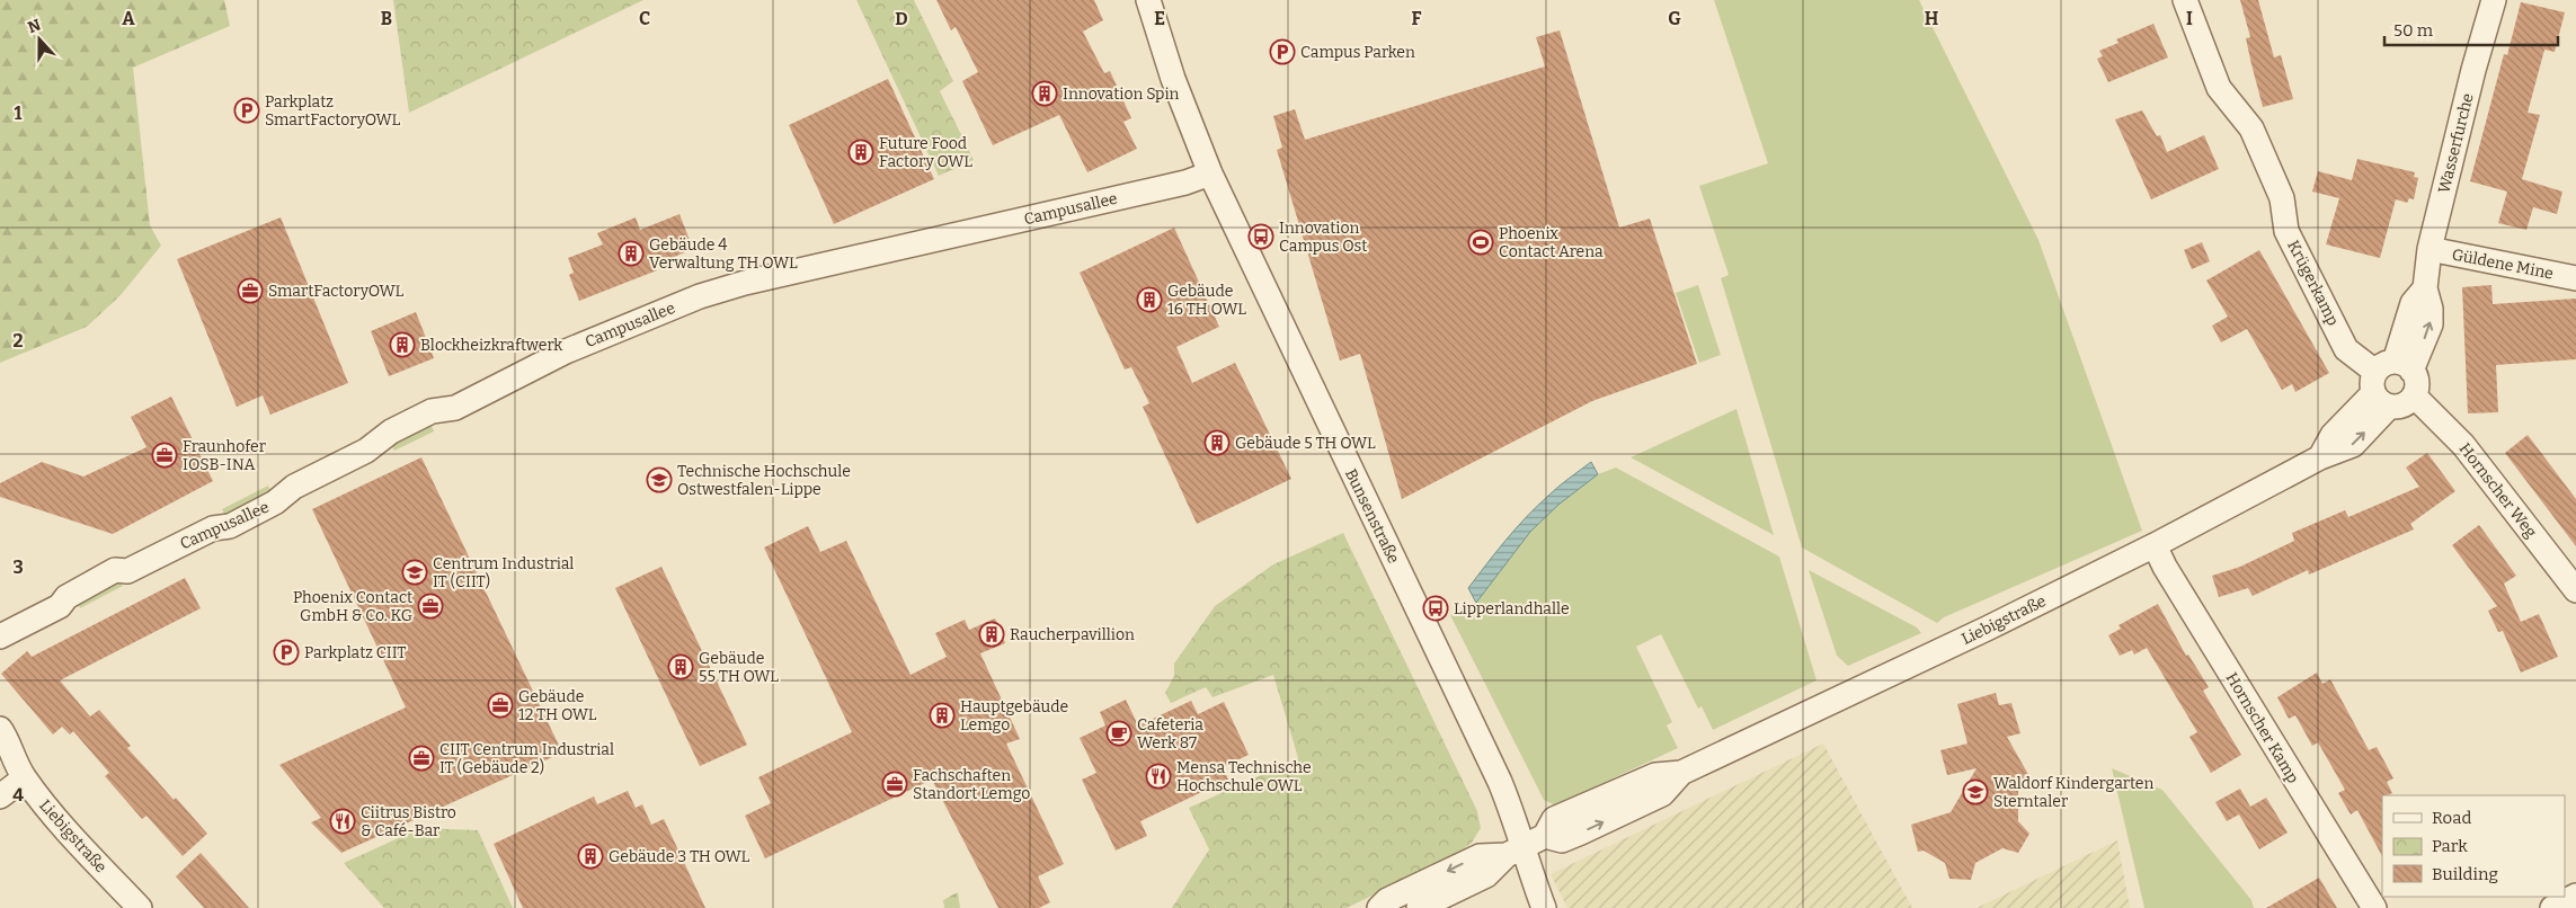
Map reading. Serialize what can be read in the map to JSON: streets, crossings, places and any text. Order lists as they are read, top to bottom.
{
  "streets": {
    "street": [
      "Wasserfurche",
      "Campusallee",
      "Güldene Mine",
      "Krügerkamp",
      "Hornscher Weg",
      "Bunsenstraße",
      "Liebigstraße",
      "Hornscher Kamp"
    ]
  },
  "crossings": [
    ["Wasserfurche", "Güldene Mine"],
    ["Wasserfurche", "Krügerkamp"],
    ["Wasserfurche", "Liebigstraße"],
    ["Campusallee", "Bunsenstraße"],
    ["Krügerkamp", "Liebigstraße"],
    ["Hornscher Weg", "Liebigstraße"],
    ["Bunsenstraße", "Liebigstraße"],
    ["Liebigstraße", "Hornscher Kamp"]
  ],
  "places": {
    "parking": ["Campus Parken", "Parkplatz SmartFactoryOWL", "Parkplatz CIIT"],
    "building": [
      "Innovation Spin",
      "Future Food Factory OWL",
      "Gebäude 4 Verwaltung TH OWL",
      "Gebäude 16 TH OWL",
      "Blockheizkraftwerk",
      "Gebäude 5 TH OWL",
      "Raucherpavillion",
      "Gebäude 55 TH OWL",
      "Hauptgebäude Lemgo",
      "Gebäude 3 TH OWL"
    ],
    "bus stop": ["Innovation Campus Ost", "Lipperlandhalle"],
    "sports": ["Phoenix Contact Arena"],
    "office": [
      "SmartFactoryOWL",
      "Fraunhofer IOSB-INA",
      "Phoenix Contact GmbH & Co. KG",
      "Gebäude 12 TH OWL",
      "CIIT Centrum Industrial IT (Gebäude 2)",
      "Fachschaften Standort Lemgo"
    ],
    "school or university": ["Technische Hochschule Ostwestfalen-Lippe", "Centrum Industrial IT (CIIT)", "Waldorf Kindergarten Sterntaler"],
    "cafe": ["Cafeteria Werk 87"],
    "restaurant": ["Mensa Technische Hochschule OWL", "Ciitrus Bistro & Café-Bar"]
  },
  "legend": ["Road", "Park", "Building"],
  "scale_bar": "50 m",
  "north": "top",
  "grid": {
    "columns": [
      "A",
      "B",
      "C",
      "D",
      "E",
      "F",
      "G",
      "H",
      "I"
    ],
    "rows": [
      "1",
      "2",
      "3",
      "4"
    ]
  }
}
